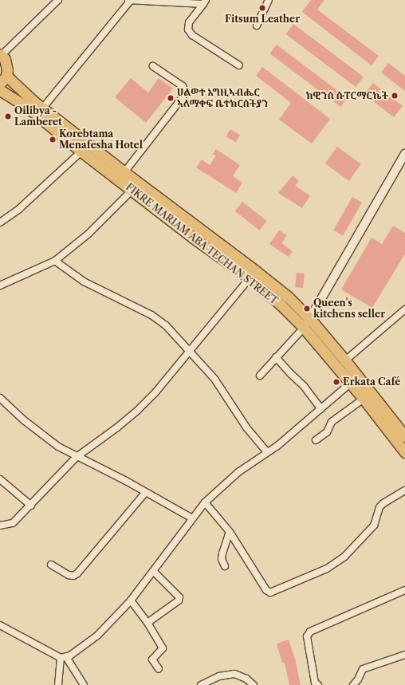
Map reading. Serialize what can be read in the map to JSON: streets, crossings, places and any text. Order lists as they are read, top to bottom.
{
  "streets": {
    "main road": ["FIKRE MARIAM ABA TECHAN STREET"]
  },
  "places": [
    "Fitsum Leather",
    "ክዊንስ ሱፐርማርኬት",
    "ሀልወተ እግዚኣብሔር ኣለማቀፍ ቤተክርስትያን",
    "Oilibya - Lamberet",
    "Korebtama Menafesha Hotel",
    "Queen's kitchens seller",
    "Erkata Café"
  ]
}
